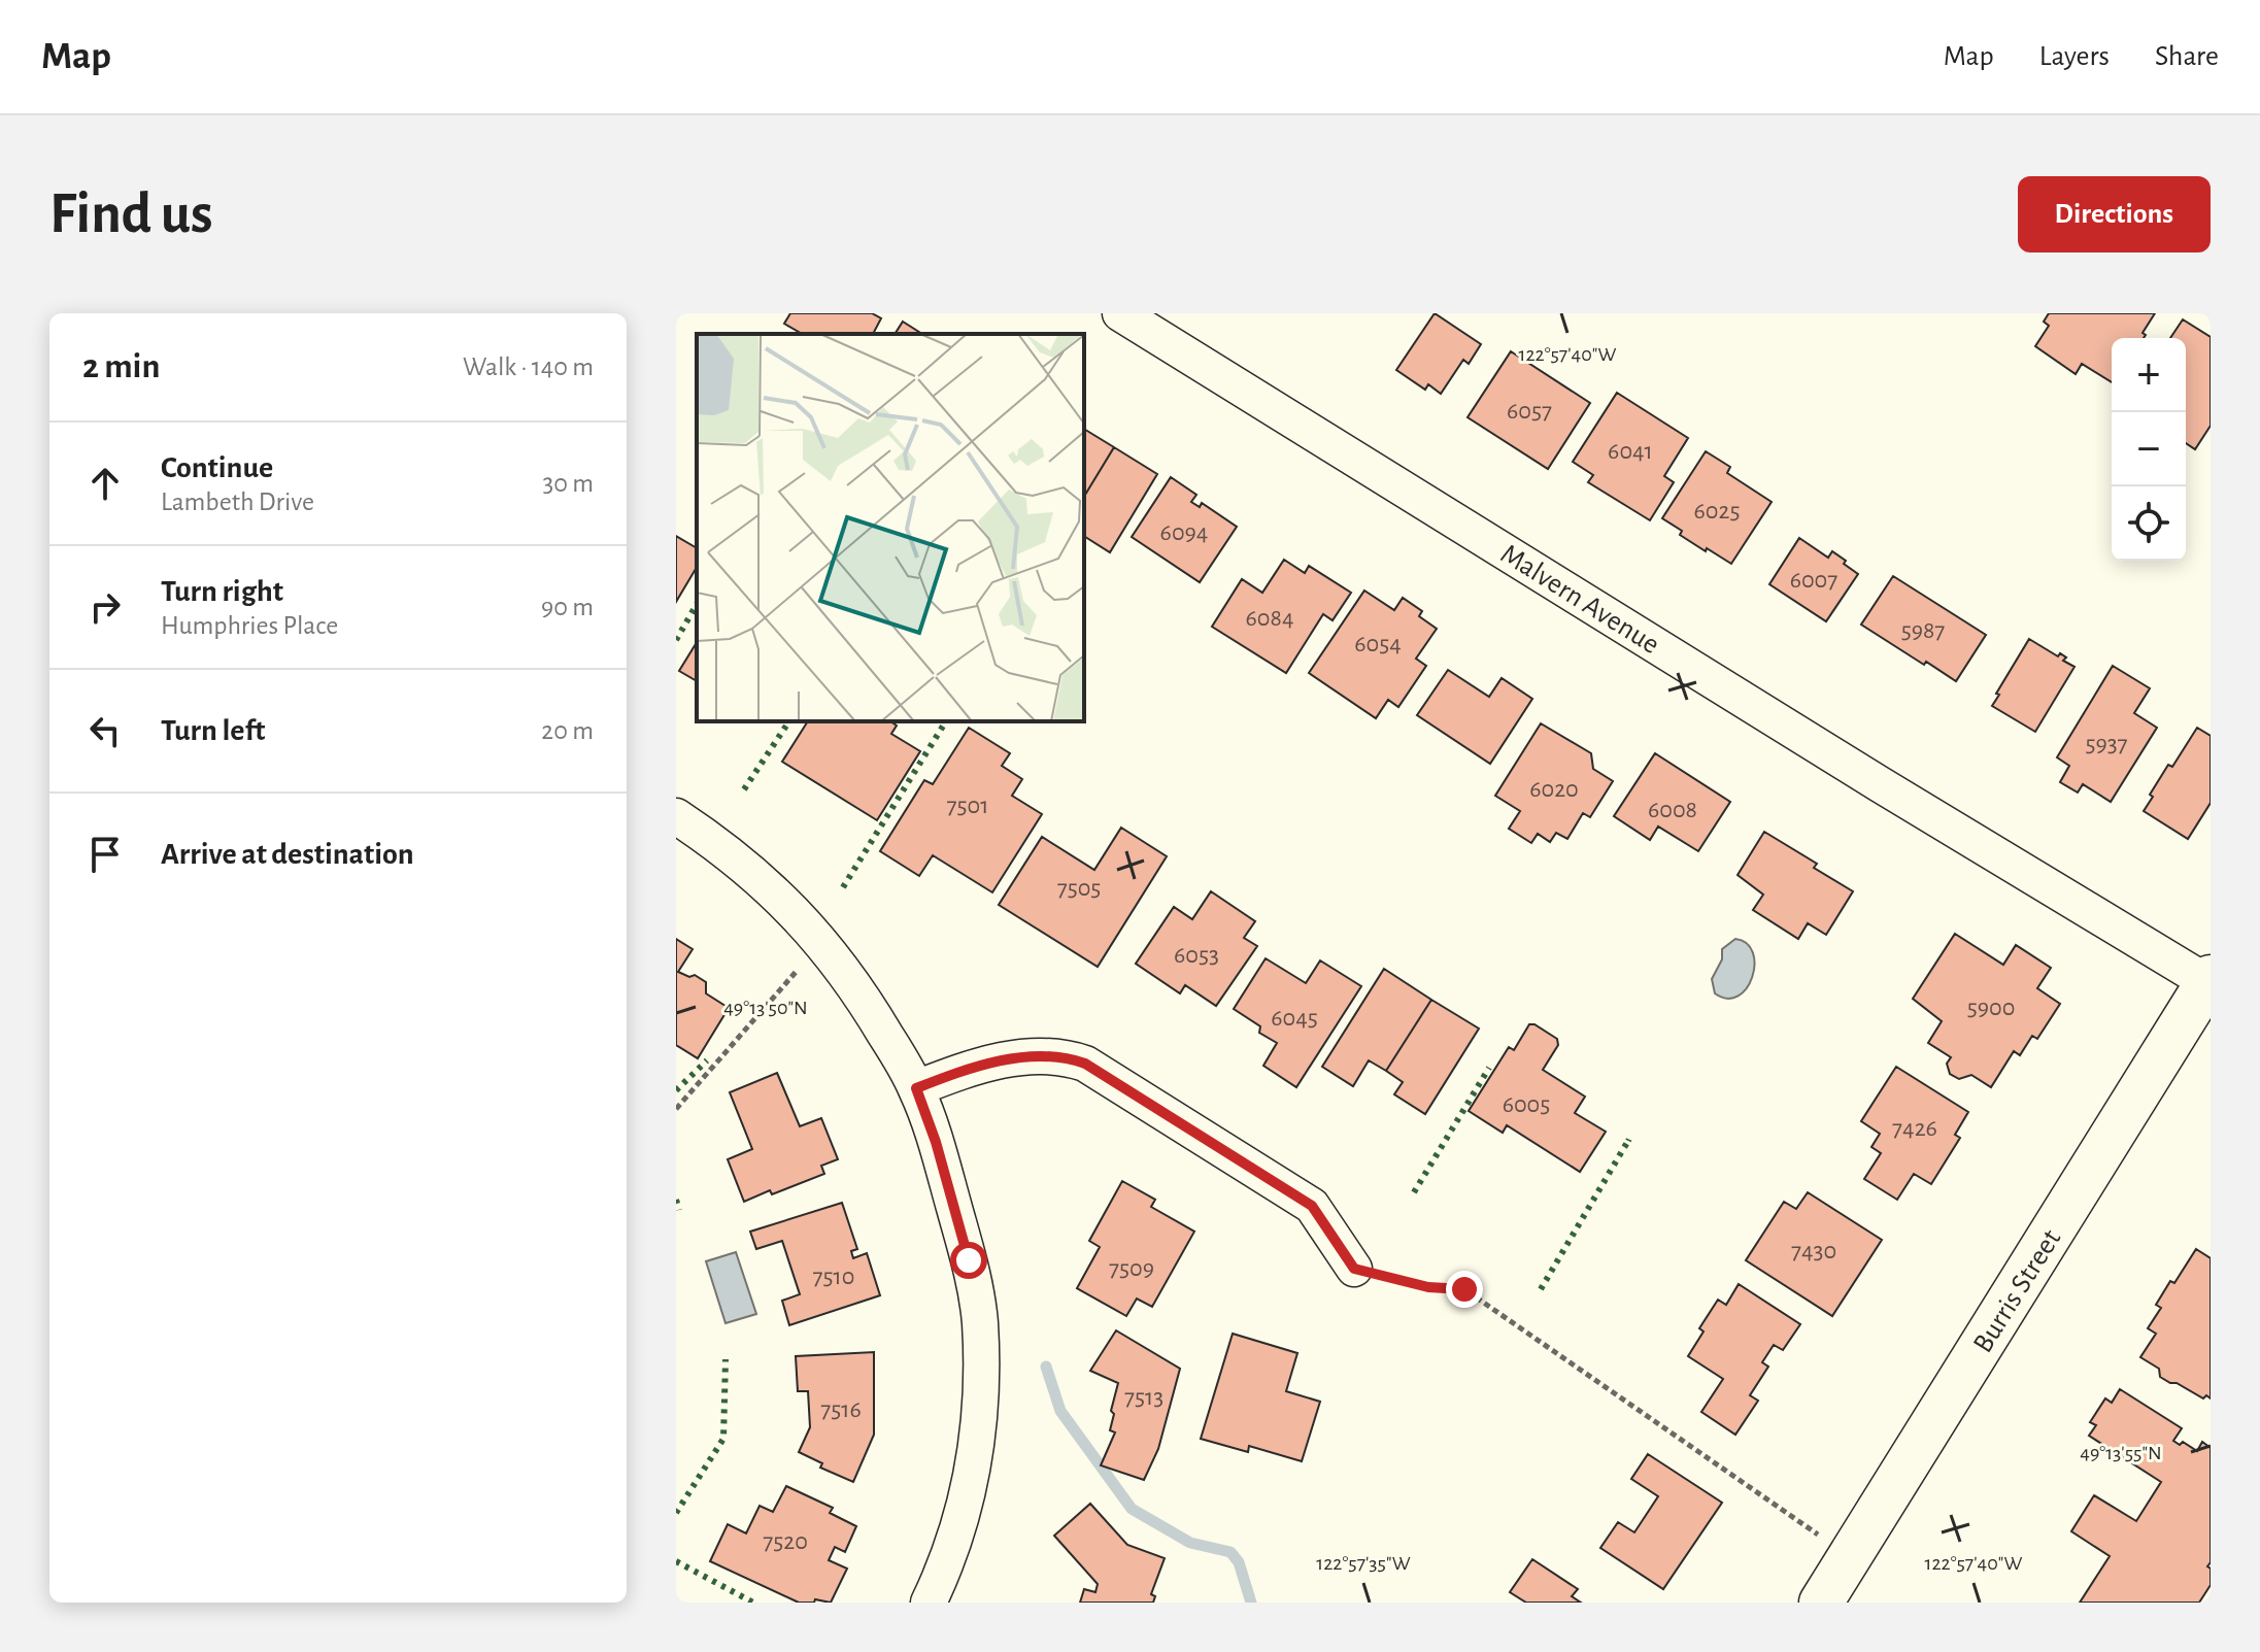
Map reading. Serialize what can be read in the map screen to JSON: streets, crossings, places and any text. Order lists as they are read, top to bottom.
{
  "streets": {
    "street": ["Malvern Avenue", "Burris Street"]
  },
  "crossings": [
    ["Malvern Avenue", "Burris Street"]
  ],
  "house_numbers": [
    "6057",
    "6041",
    "6025",
    "6094",
    "6007",
    "6084",
    "5987",
    "6054",
    "5937",
    "6020",
    "7501",
    "6008",
    "7505",
    "6053",
    "5900",
    "6045",
    "6005",
    "7426",
    "7430",
    "7509",
    "7510",
    "7513",
    "7516",
    "7520"
  ],
  "page": {
    "header": "Map",
    "nav": ["Map", "Layers", "Share"],
    "buttons": "Directions",
    "title": "Find us",
    "heading": ["2 min", "Walk · 140 m"],
    "map_buttons": ["+", "−"],
    "list": [
      ["Continue", "Lambeth Drive", "30 m"],
      ["Turn right", "Humphries Place", "90 m"],
      ["Turn left", "20 m"],
      "Arrive at destination"
    ]
  },
  "coordinates": [
    "122°57'40\"W",
    "49°13'50\"N",
    "49°13'55\"N",
    "122°57'35\"W"
  ]
}
